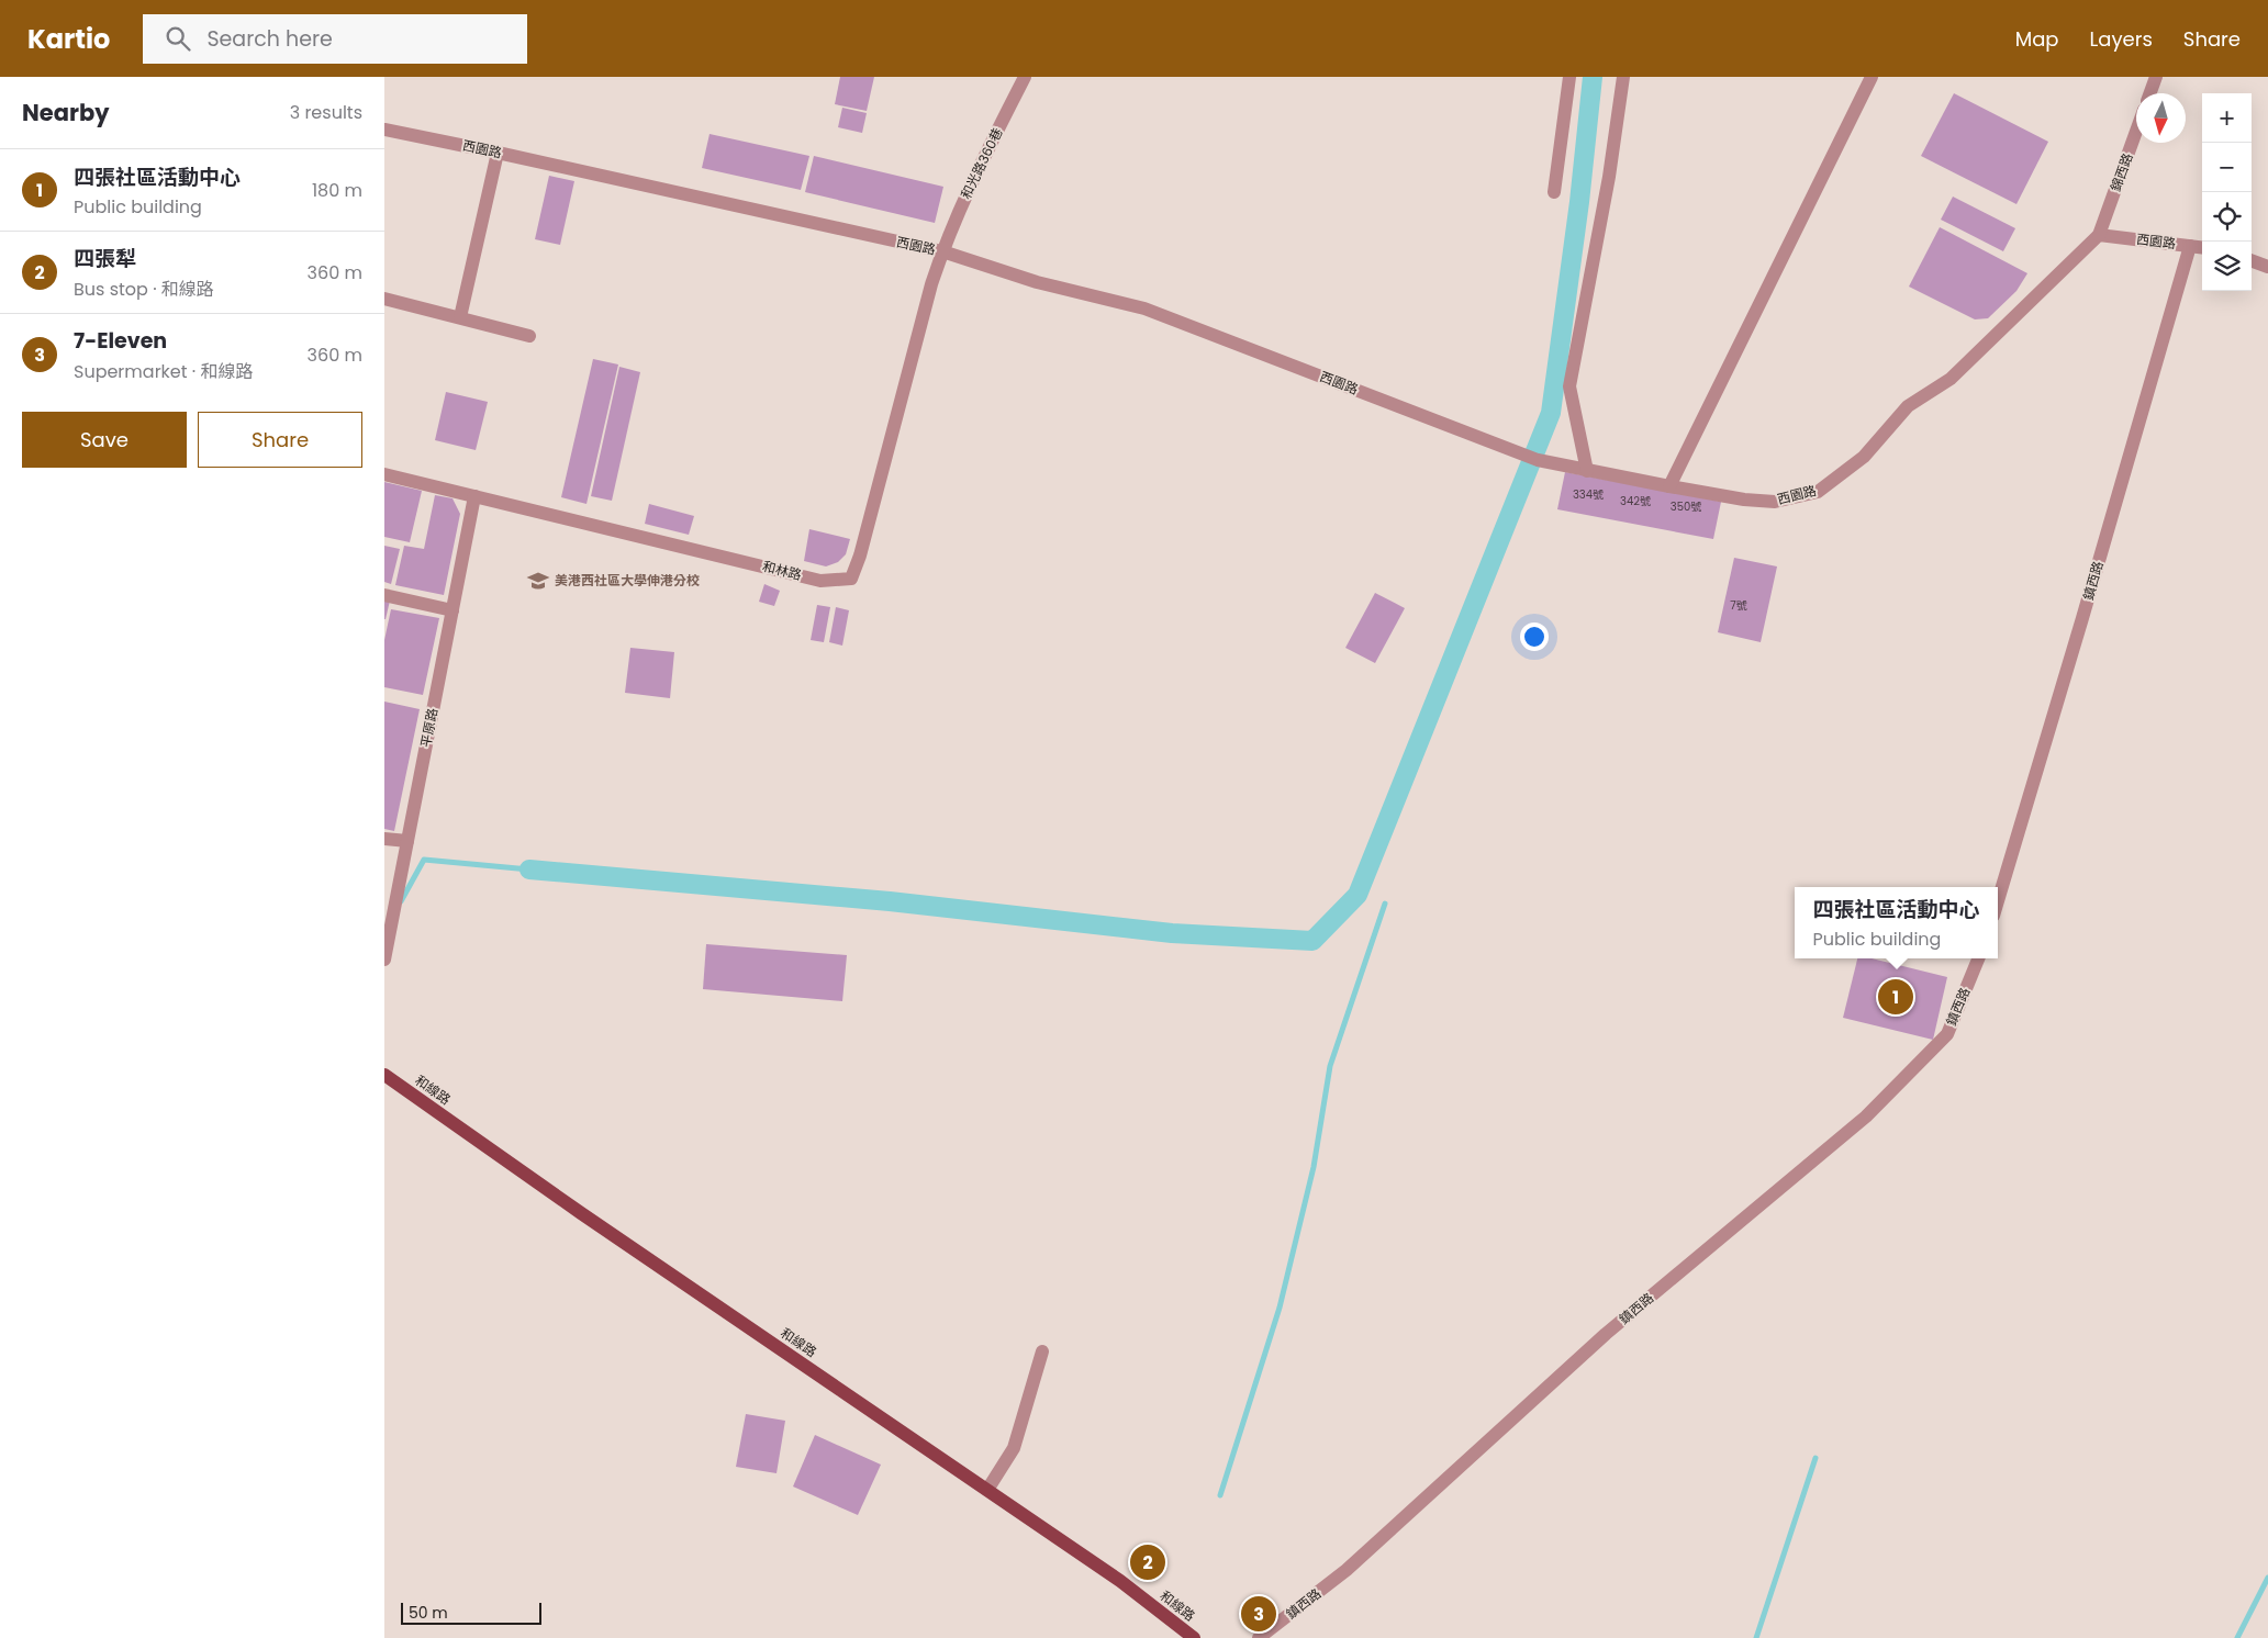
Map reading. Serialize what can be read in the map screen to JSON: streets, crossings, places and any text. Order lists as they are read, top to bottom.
{
  "streets": {
    "main road": ["和線路"],
    "street": [
      "西園路",
      "和光路360巷",
      "錦西路",
      "和林路",
      "鎮西路",
      "平原路"
    ]
  },
  "crossings": [
    ["西園路", "和光路360巷"],
    ["西園路", "錦西路"],
    ["西園路", "和林路"],
    ["西園路", "鎮西路"],
    ["和光路360巷", "和林路"],
    ["和林路", "平原路"]
  ],
  "places": {
    "school or university": ["美港西社區大學伸港分校"]
  },
  "house_numbers": [
    "334號",
    "342號",
    "350號",
    "7號"
  ],
  "scale_bar": "50 m",
  "north": "bottom",
  "page": {
    "header": "Kartio",
    "search": "Search here",
    "nav": ["Map", "Layers", "Share"],
    "heading": ["Nearby", "3 results"],
    "map_buttons": ["+", "−"],
    "list": [
      {
        "mark": "1",
        "name": "四張社區活動中心",
        "note": "Public building",
        "value": "180 m"
      },
      {
        "mark": "2",
        "name": "四張犁",
        "note": "Bus stop · 和線路",
        "value": "360 m"
      },
      {
        "mark": "3",
        "name": "7-Eleven",
        "note": "Supermarket · 和線路",
        "value": "360 m"
      }
    ],
    "buttons": ["Save", "Share"],
    "popup": ["四張社區活動中心", "Public building"],
    "pins": ["1", "2", "3"],
    "scale": "50 m"
  }
}
